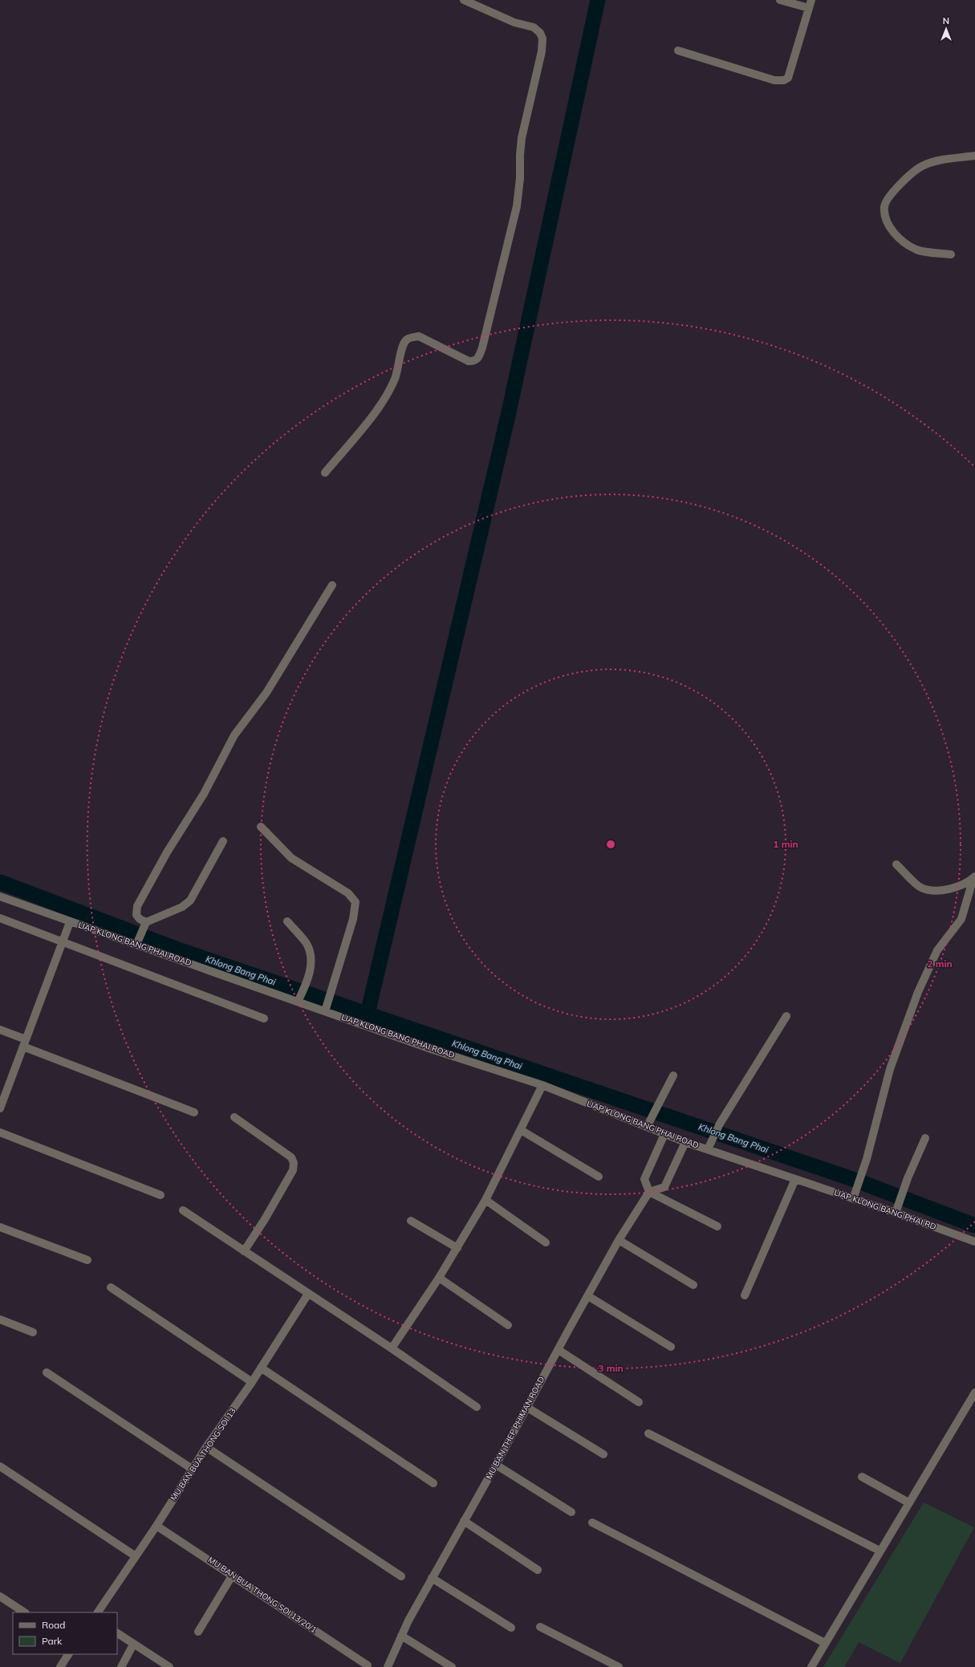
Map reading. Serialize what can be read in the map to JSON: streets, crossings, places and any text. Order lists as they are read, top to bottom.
{
  "streets": {
    "street": [
      "LIAP KLONG BANG PHAI ROAD",
      "LIAP KLONG BANG PHAI RD",
      "MU BAN THEP PHIMAN ROAD",
      "MU BAN BUA THONG SOI 13",
      "MU BAN BUA THONG SOI 13/20/1"
    ]
  },
  "crossings": [
    ["LIAP KLONG BANG PHAI ROAD", "LIAP KLONG BANG PHAI RD"],
    ["MU BAN BUA THONG SOI 13", "MU BAN BUA THONG SOI 13/20/1"]
  ],
  "water": ["Khlong Bang Phai"],
  "legend": ["Road", "Park"],
  "north": "top",
  "rings": ["1 min", "2 min", "3 min"]
}
